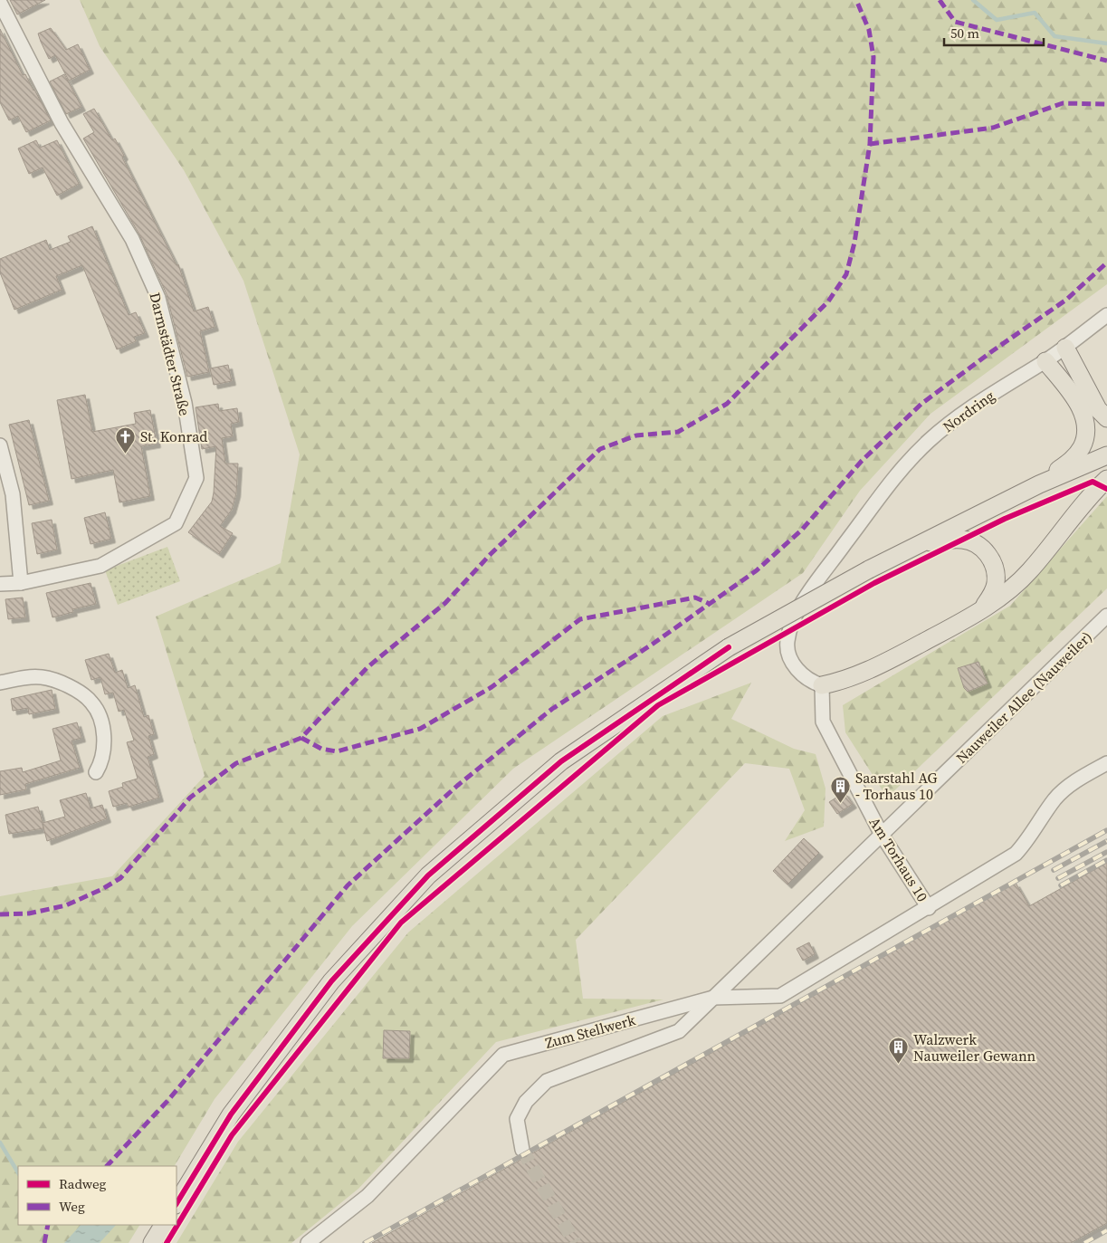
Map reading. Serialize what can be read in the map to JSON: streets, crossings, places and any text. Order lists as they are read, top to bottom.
{
  "streets": {
    "street": [
      "Darmstädter Straße",
      "Nordring",
      "Nauweiler Allee (Nauweiler)",
      "Am Torhaus 10",
      "Zum Stellwerk"
    ]
  },
  "crossings": [
    ["Nordring", "Am Torhaus 10"],
    ["Nauweiler Allee (Nauweiler)", "Am Torhaus 10"],
    ["Nauweiler Allee (Nauweiler)", "Zum Stellwerk"],
    ["Am Torhaus 10", "Zum Stellwerk"]
  ],
  "places": {
    "church": ["St. Konrad"],
    "building": ["Saarstahl AG - Torhaus 10", "Walzwerk Nauweiler Gewann"]
  },
  "legend": ["Radweg", "Weg"],
  "scale_bar": "50 m"
}
